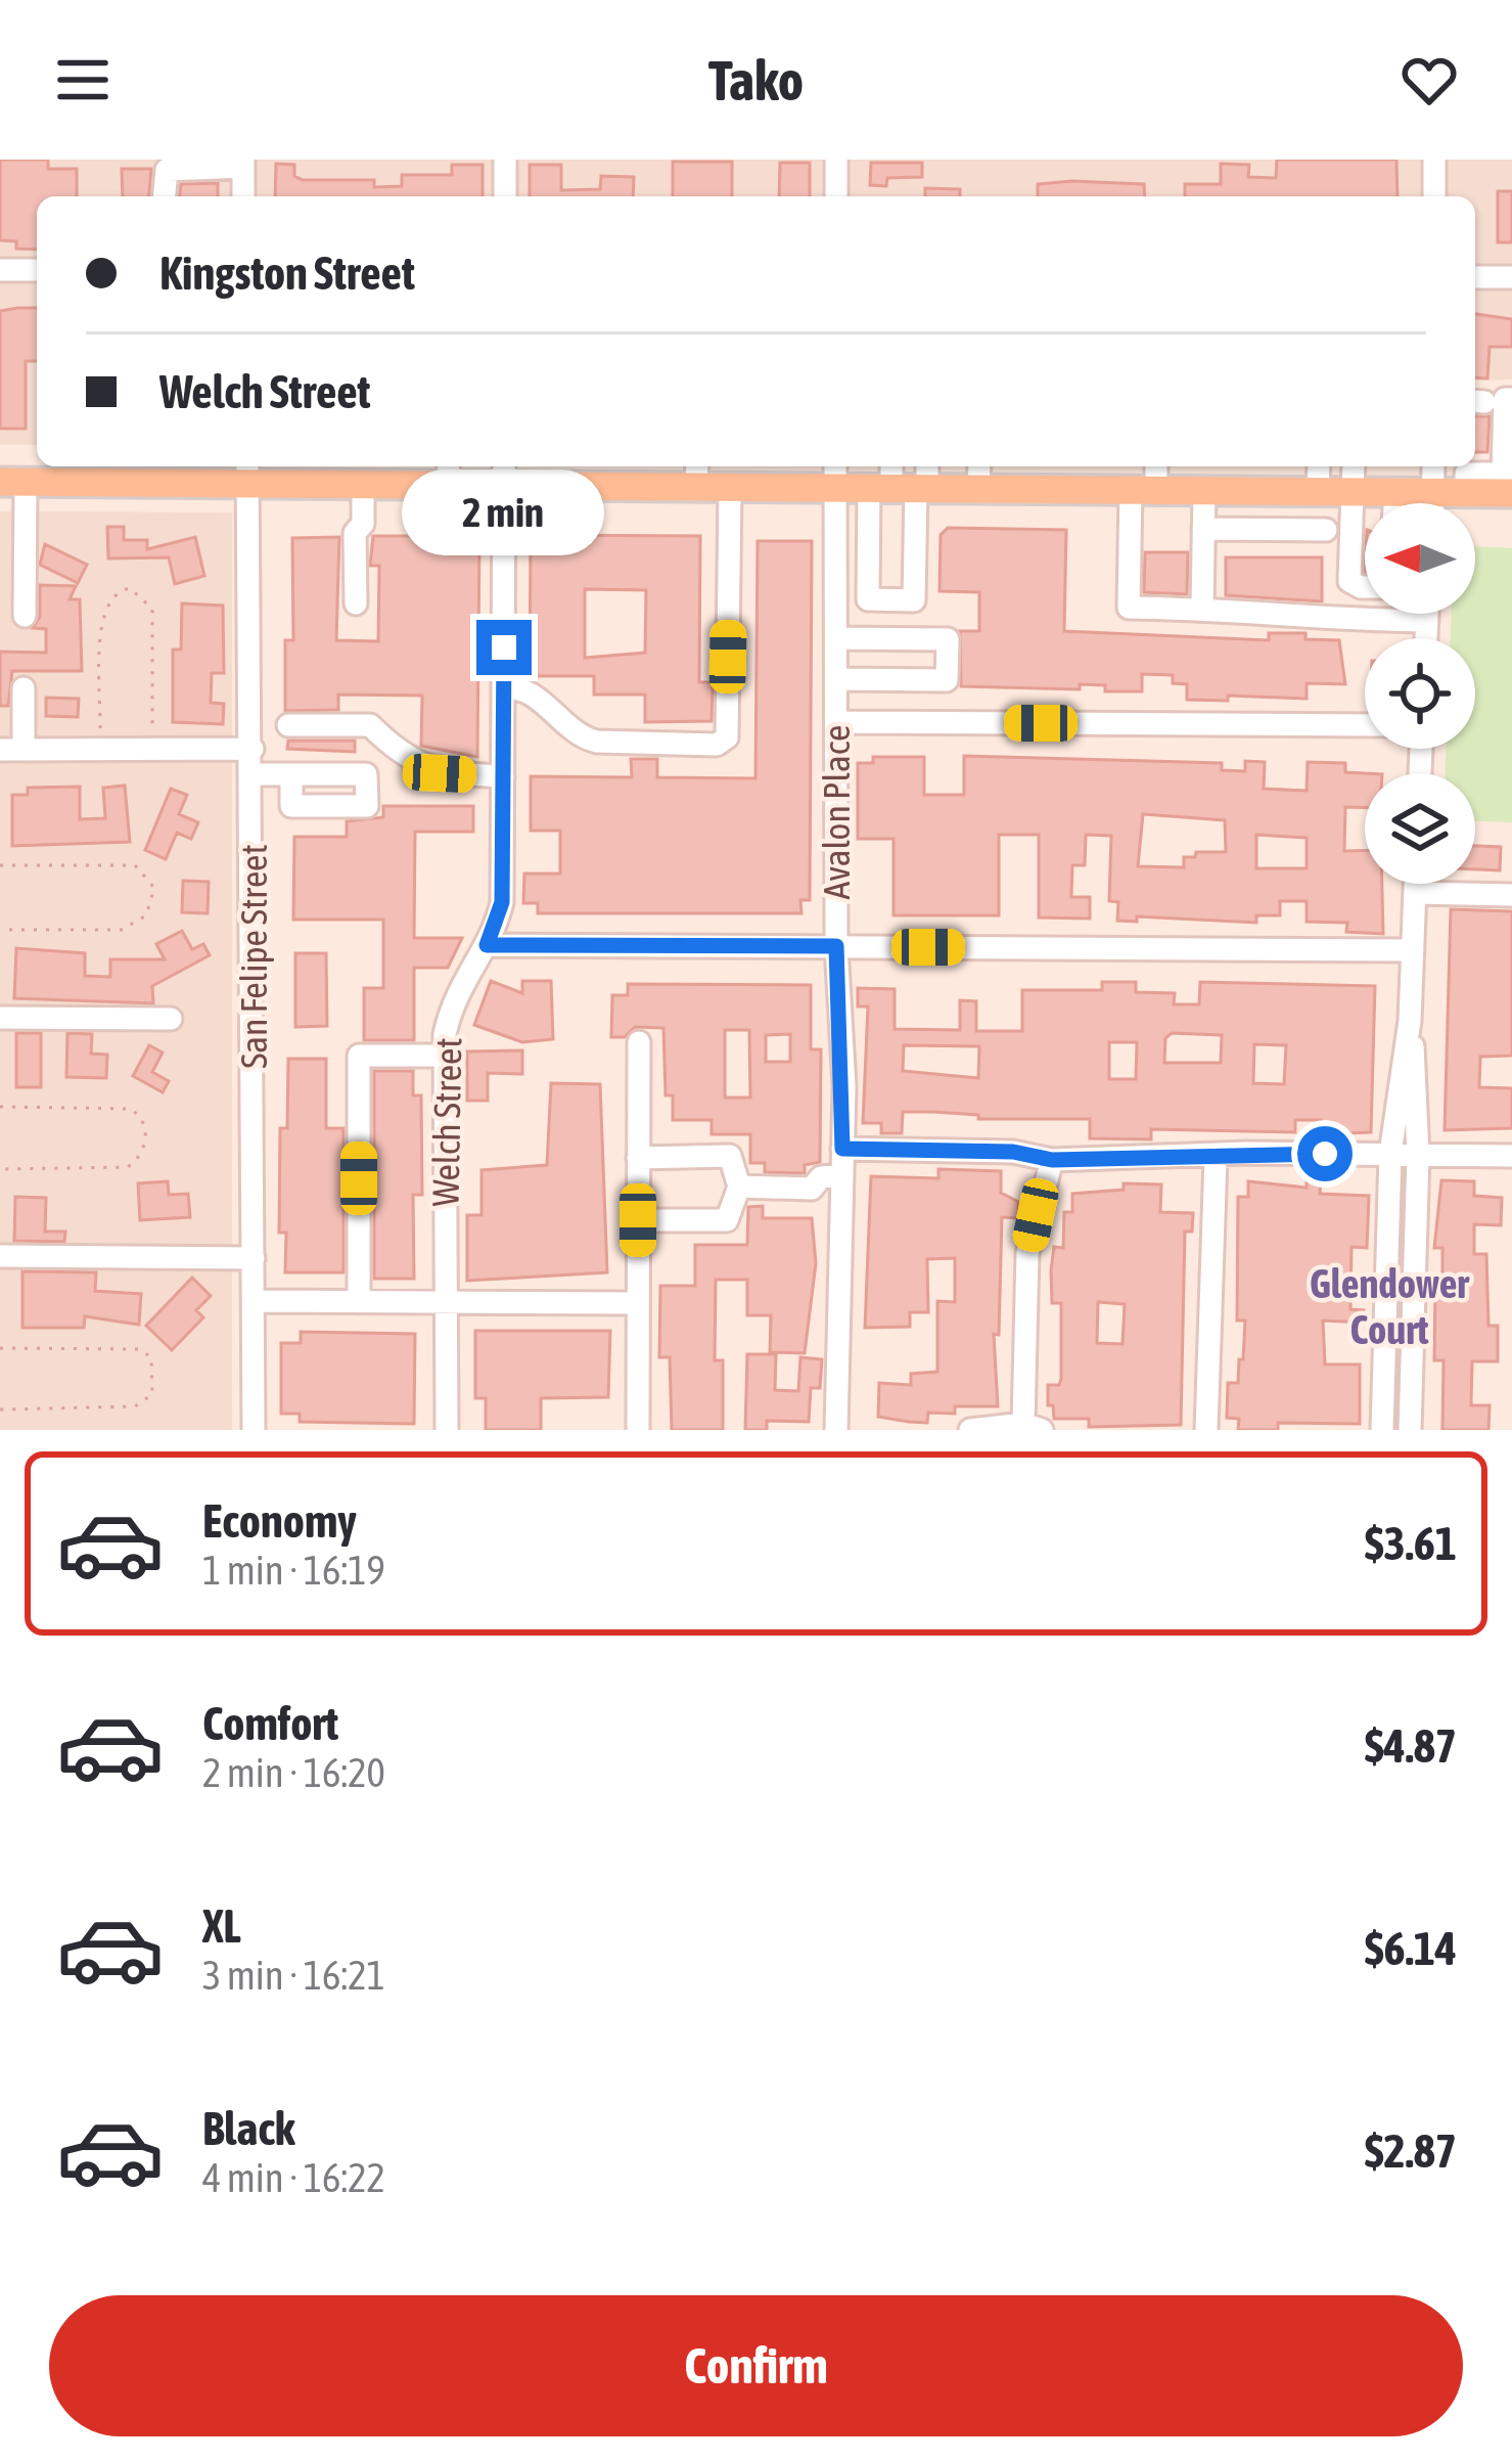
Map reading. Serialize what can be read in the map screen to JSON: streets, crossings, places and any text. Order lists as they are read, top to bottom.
{
  "streets": {
    "street": ["Avalon Place", "San Felipe Street", "Welch Street"]
  },
  "districts": ["Glendower Court"],
  "north": "left",
  "page": {
    "header": "Tako",
    "banner": ["Kingston Street", "Welch Street"],
    "bubble": "2 min",
    "list": [
      {
        "name": "Economy",
        "note": "1 min · 16:19",
        "value": "$3.61"
      },
      {
        "name": "Comfort",
        "note": "2 min · 16:20",
        "value": "$4.87"
      },
      {
        "name": "XL",
        "note": "3 min · 16:21",
        "value": "$6.14"
      },
      {
        "name": "Black",
        "note": "4 min · 16:22",
        "value": "$2.87"
      }
    ],
    "buttons": "Confirm"
  }
}
